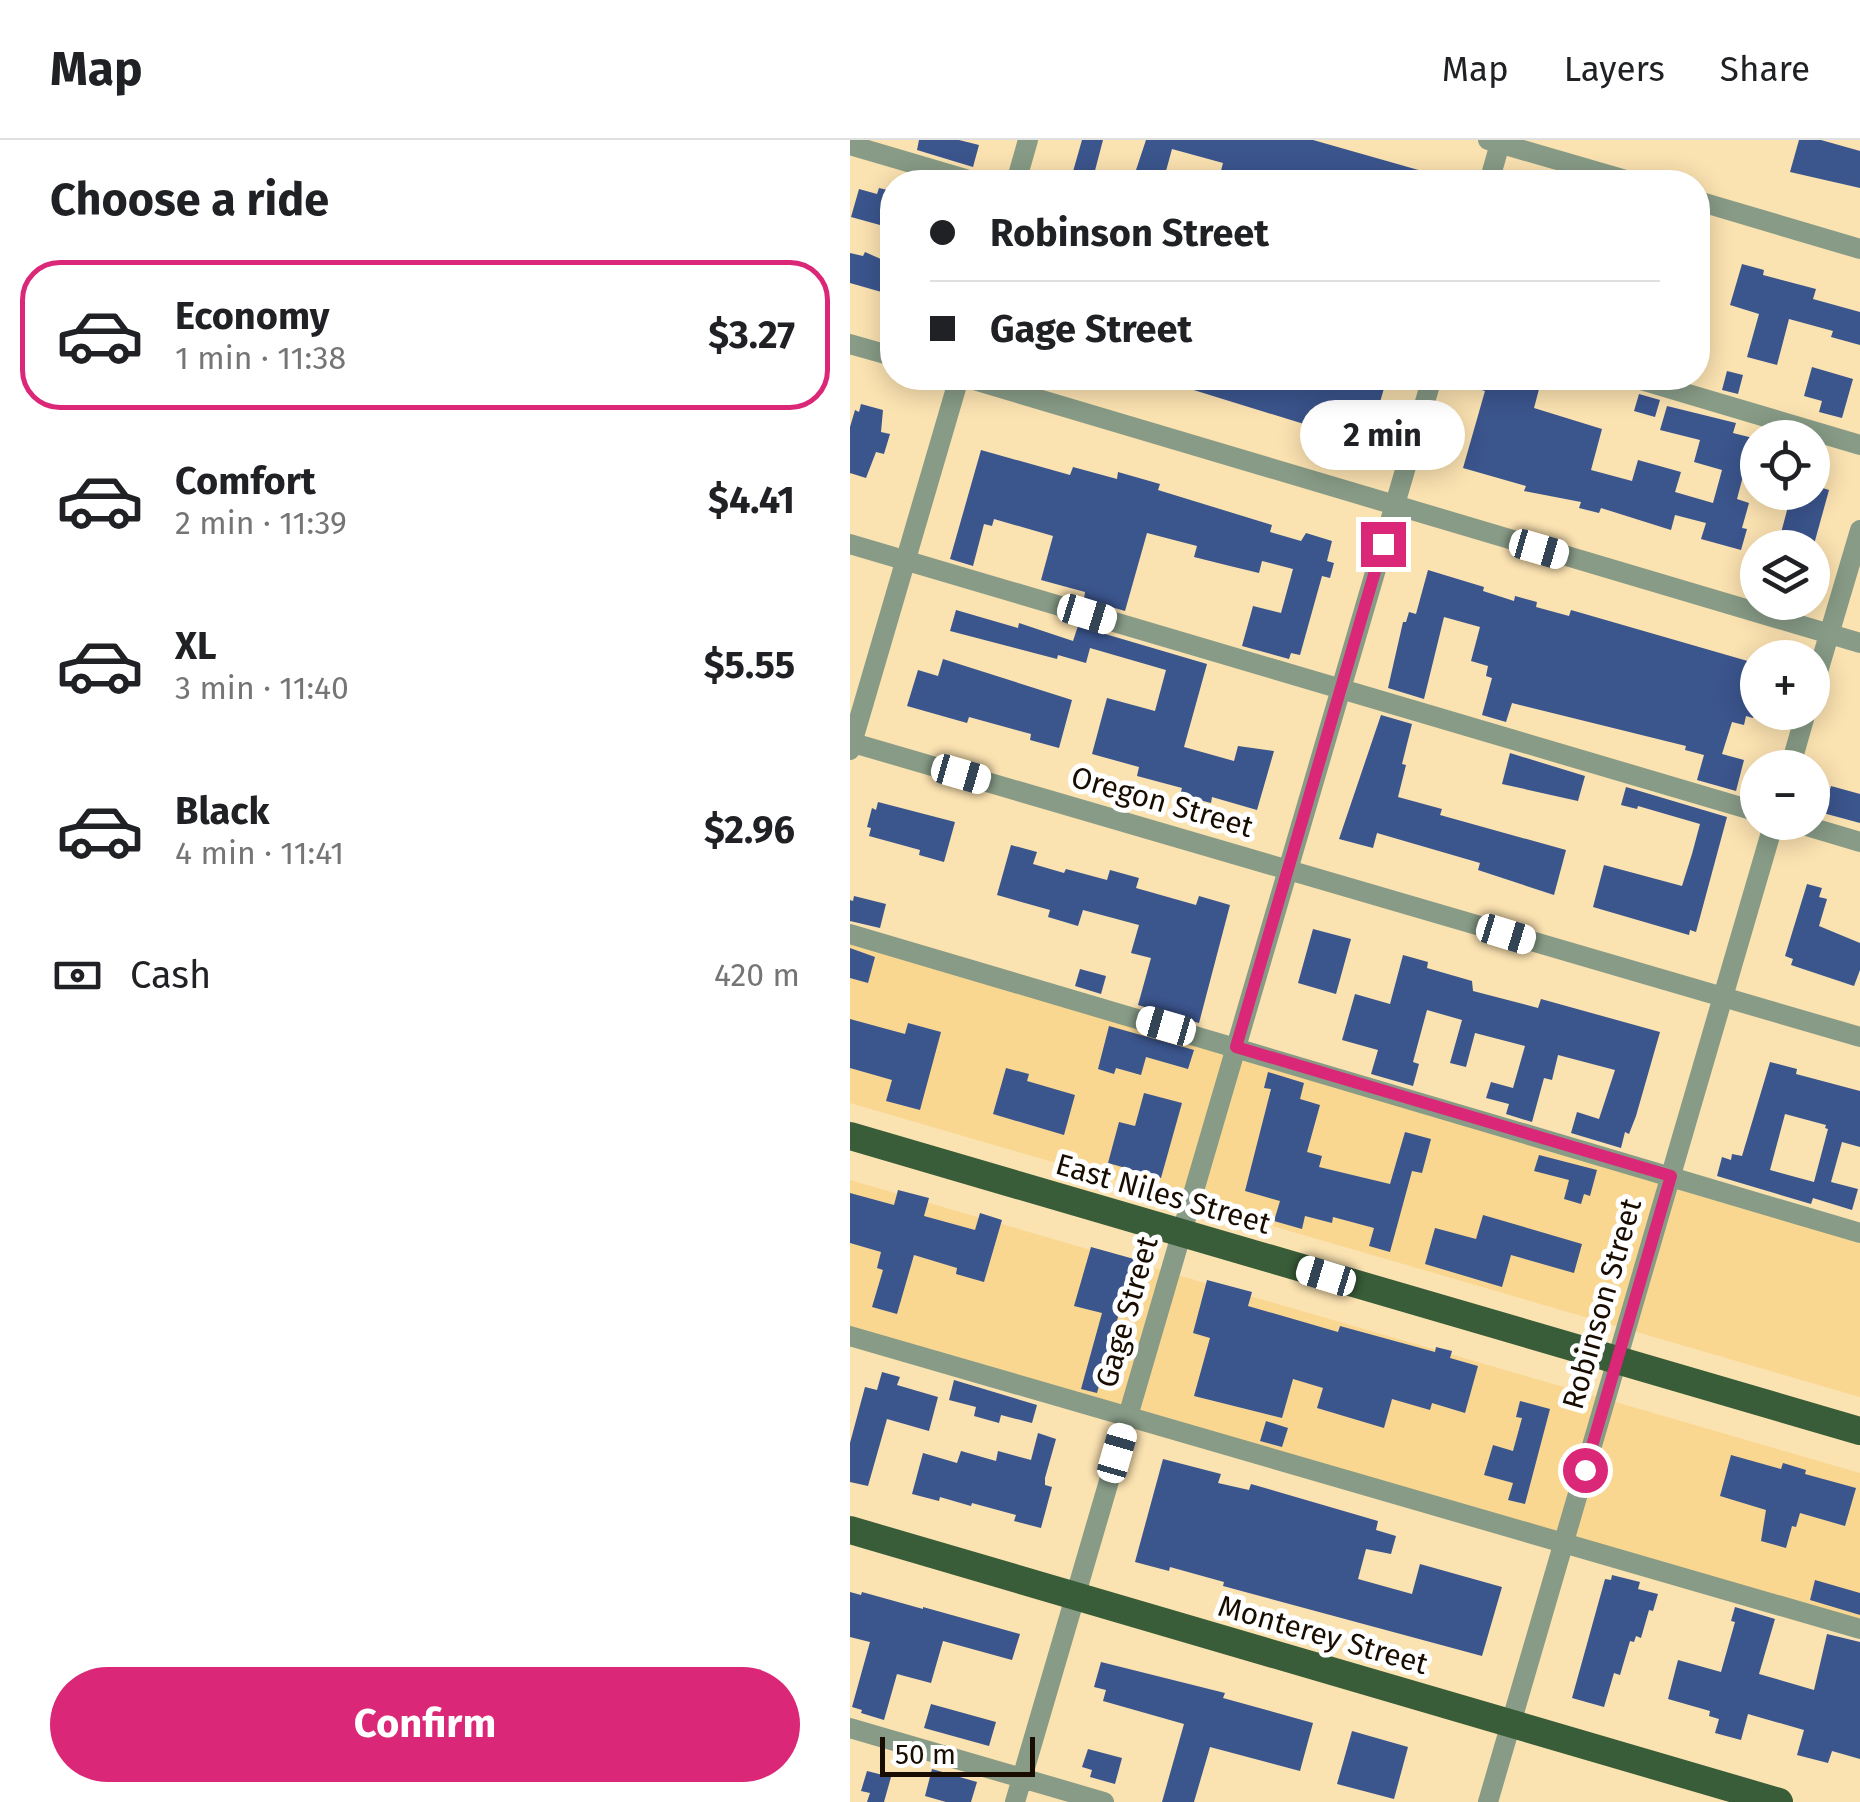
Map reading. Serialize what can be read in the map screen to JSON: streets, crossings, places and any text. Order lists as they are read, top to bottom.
{
  "streets": {
    "main road": ["East Niles Street", "Monterey Street"],
    "street": ["Oregon Street", "Robinson Street", "Gage Street"]
  },
  "crossings": [
    ["Oregon Street", "Robinson Street"],
    ["Oregon Street", "Gage Street"],
    ["East Niles Street", "Robinson Street"],
    ["East Niles Street", "Gage Street"],
    ["Robinson Street", "Monterey Street"],
    ["Gage Street", "Monterey Street"]
  ],
  "scale_bar": "50 m",
  "page": {
    "header": "Map",
    "nav": ["Map", "Layers", "Share"],
    "heading": "Choose a ride",
    "banner": ["Robinson Street", "Gage Street"],
    "list": [
      {
        "name": "Economy",
        "note": "1 min · 11:38",
        "value": "$3.27"
      },
      {
        "name": "Comfort",
        "note": "2 min · 11:39",
        "value": "$4.41"
      },
      {
        "name": "XL",
        "note": "3 min · 11:40",
        "value": "$5.55"
      },
      {
        "name": "Black",
        "note": "4 min · 11:41",
        "value": "$2.96"
      }
    ],
    "bubble": "2 min",
    "map_buttons": ["+", "−"],
    "pay": ["Cash", "420 m"],
    "buttons": "Confirm",
    "scale": "50 m"
  }
}
